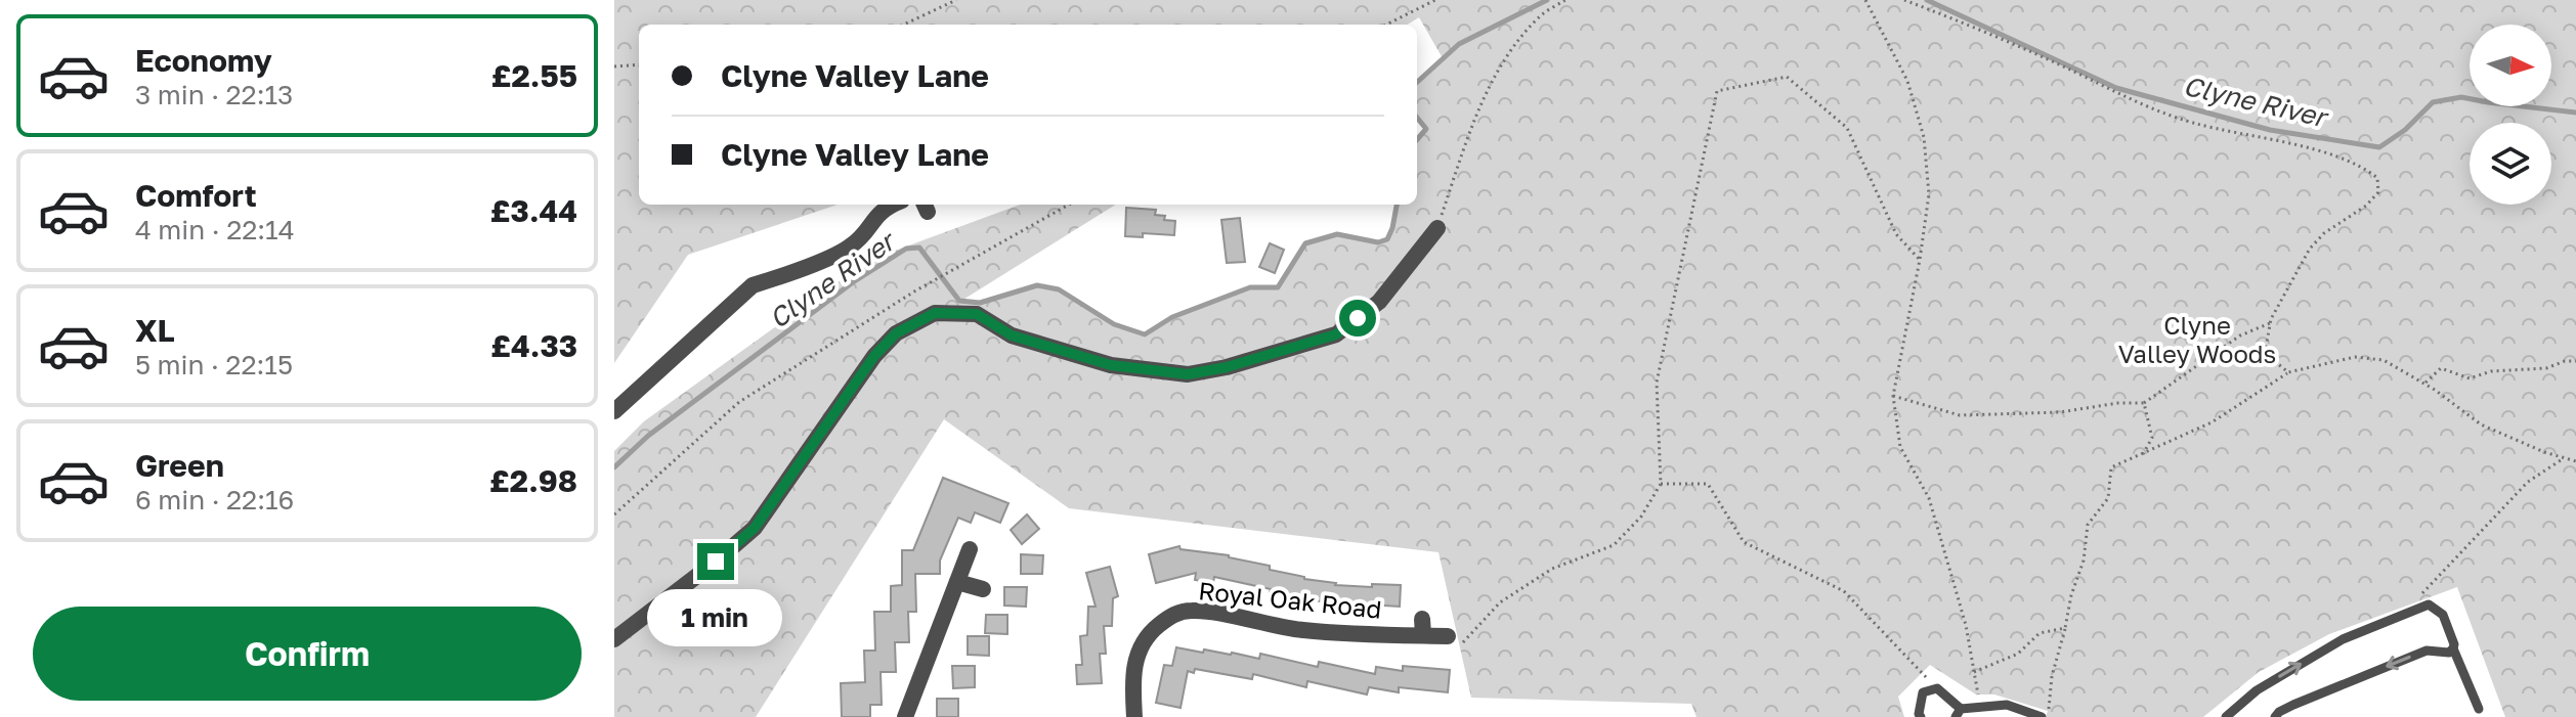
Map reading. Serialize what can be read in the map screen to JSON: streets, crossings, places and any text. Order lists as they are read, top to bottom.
{
  "streets": {
    "street": ["Royal Oak Road"]
  },
  "water": ["Clyne River"],
  "parks": ["Clyne Valley Woods"],
  "north": "right",
  "page": {
    "list": [
      {
        "name": "Economy",
        "note": "3 min · 22:13",
        "value": "£2.55"
      },
      {
        "name": "Comfort",
        "note": "4 min · 22:14",
        "value": "£3.44"
      },
      {
        "name": "XL",
        "note": "5 min · 22:15",
        "value": "£4.33"
      },
      {
        "name": "Green",
        "note": "6 min · 22:16",
        "value": "£2.98"
      }
    ],
    "banner": ["Clyne Valley Lane", "Clyne Valley Lane"],
    "bubble": "1 min",
    "buttons": "Confirm"
  }
}
